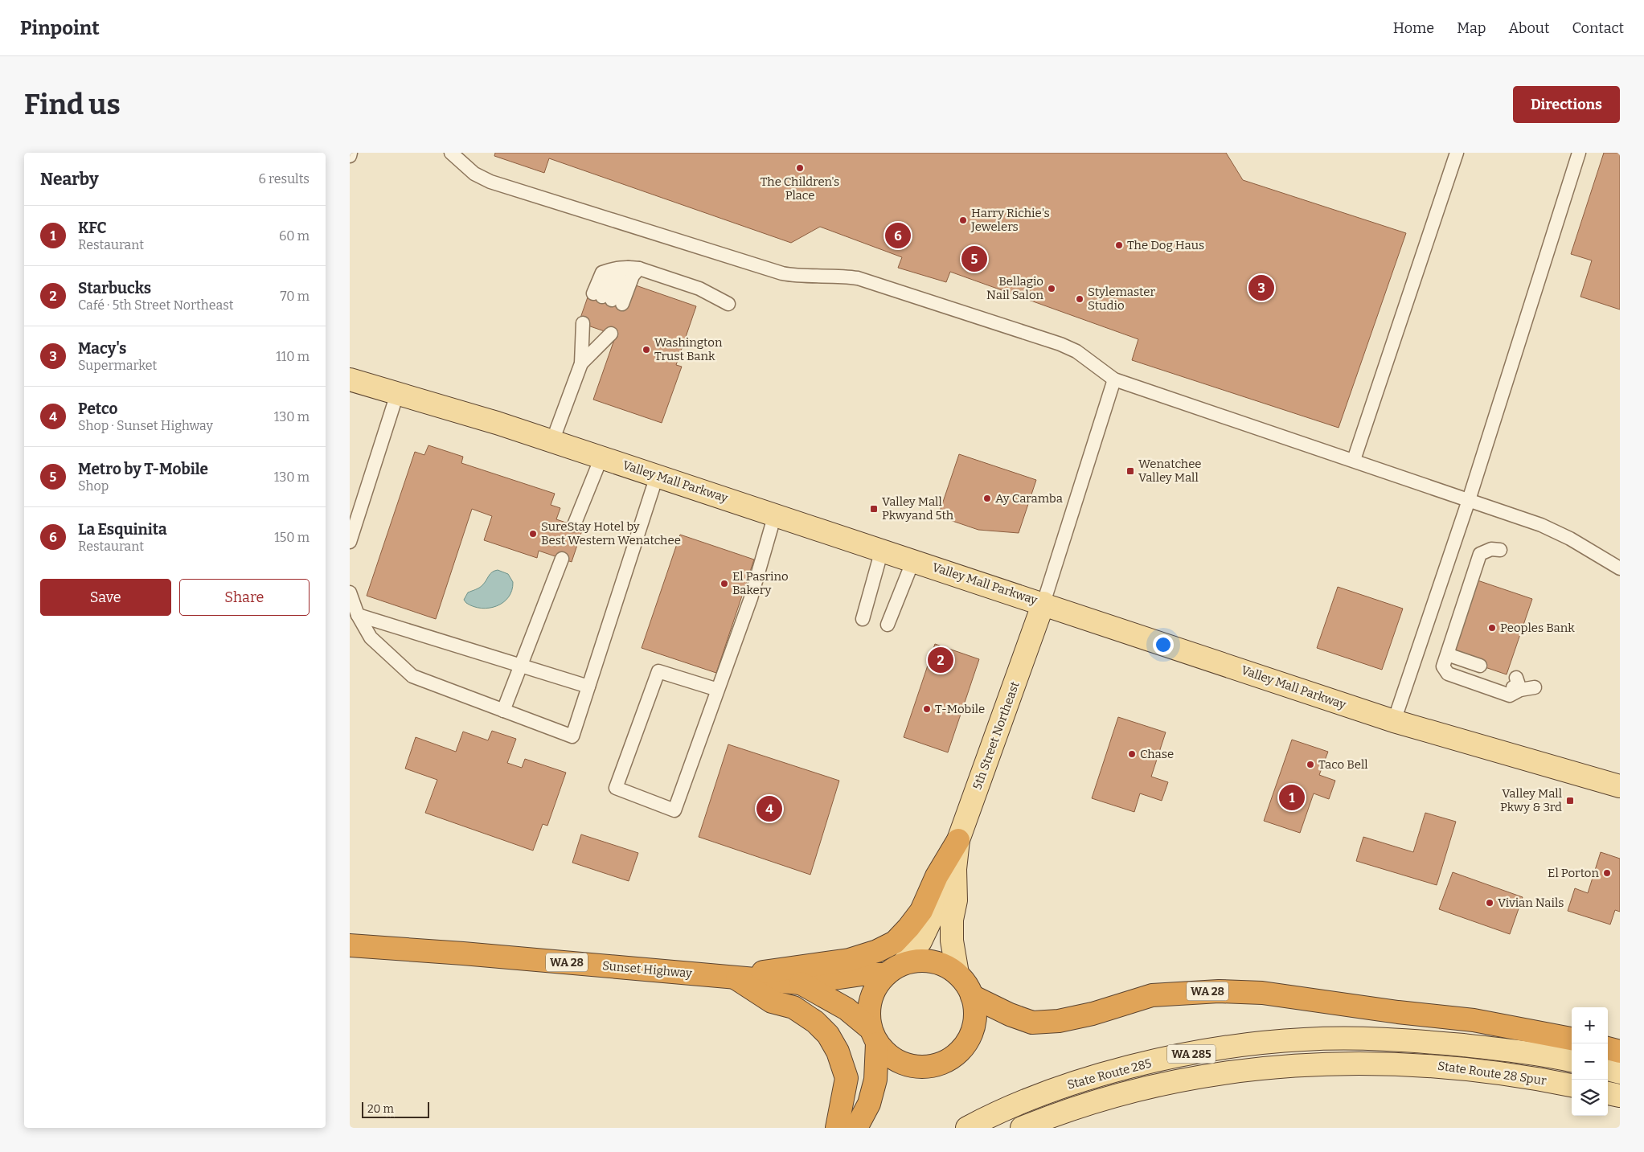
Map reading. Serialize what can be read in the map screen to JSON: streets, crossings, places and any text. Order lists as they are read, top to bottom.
{
  "streets": {
    "highway": ["WA 28", "Sunset Highway"],
    "main road": [
      "Valley Mall Parkway",
      "5th Street Northeast",
      "WA 285",
      "State Route 28 Spur",
      "State Route 285"
    ]
  },
  "crossings": [
    ["Valley Mall Parkway", "5th Street Northeast"],
    ["5th Street Northeast", "WA 28"],
    ["5th Street Northeast", "Sunset Highway"],
    ["WA 28", "Sunset Highway"],
    ["State Route 28 Spur", "State Route 285"]
  ],
  "places": {
    "other": [
      "The Children's Place",
      "Harry Richie's Jewelers",
      "The Dog Haus",
      "Bellagio Nail Salon",
      "Stylemaster Studio",
      "Washington Trust Bank",
      "Ay Caramba",
      "SureStay Hotel by Best Western Wenatchee",
      "El Pasrino Bakery",
      "Peoples Bank",
      "T-Mobile",
      "Chase",
      "Taco Bell",
      "El Porton",
      "Vivian Nails"
    ],
    "transit": ["Wenatchee Valley Mall", "Valley Mall Pkwyand 5th", "Valley Mall Pkwy & 3rd"]
  },
  "scale_bar": "20 m",
  "page": {
    "header": "Pinpoint",
    "nav": [
      "Home",
      "Map",
      "About",
      "Contact"
    ],
    "buttons": [
      "Directions",
      ["Save", "Share"]
    ],
    "title": "Find us",
    "heading": ["Nearby", "6 results"],
    "list": [
      {
        "mark": "1",
        "name": "KFC",
        "note": "Restaurant",
        "value": "60 m"
      },
      {
        "mark": "2",
        "name": "Starbucks",
        "note": "Café · 5th Street Northeast",
        "value": "70 m"
      },
      {
        "mark": "3",
        "name": "Macy's",
        "note": "Supermarket",
        "value": "110 m"
      },
      {
        "mark": "4",
        "name": "Petco",
        "note": "Shop · Sunset Highway",
        "value": "130 m"
      },
      {
        "mark": "5",
        "name": "Metro by T-Mobile",
        "note": "Shop",
        "value": "130 m"
      },
      {
        "mark": "6",
        "name": "La Esquinita",
        "note": "Restaurant",
        "value": "150 m"
      }
    ],
    "pins": [
      "6",
      "5",
      "3",
      "2",
      "1",
      "4"
    ],
    "map_buttons": ["+", "−"],
    "scale": "20 m"
  }
}
